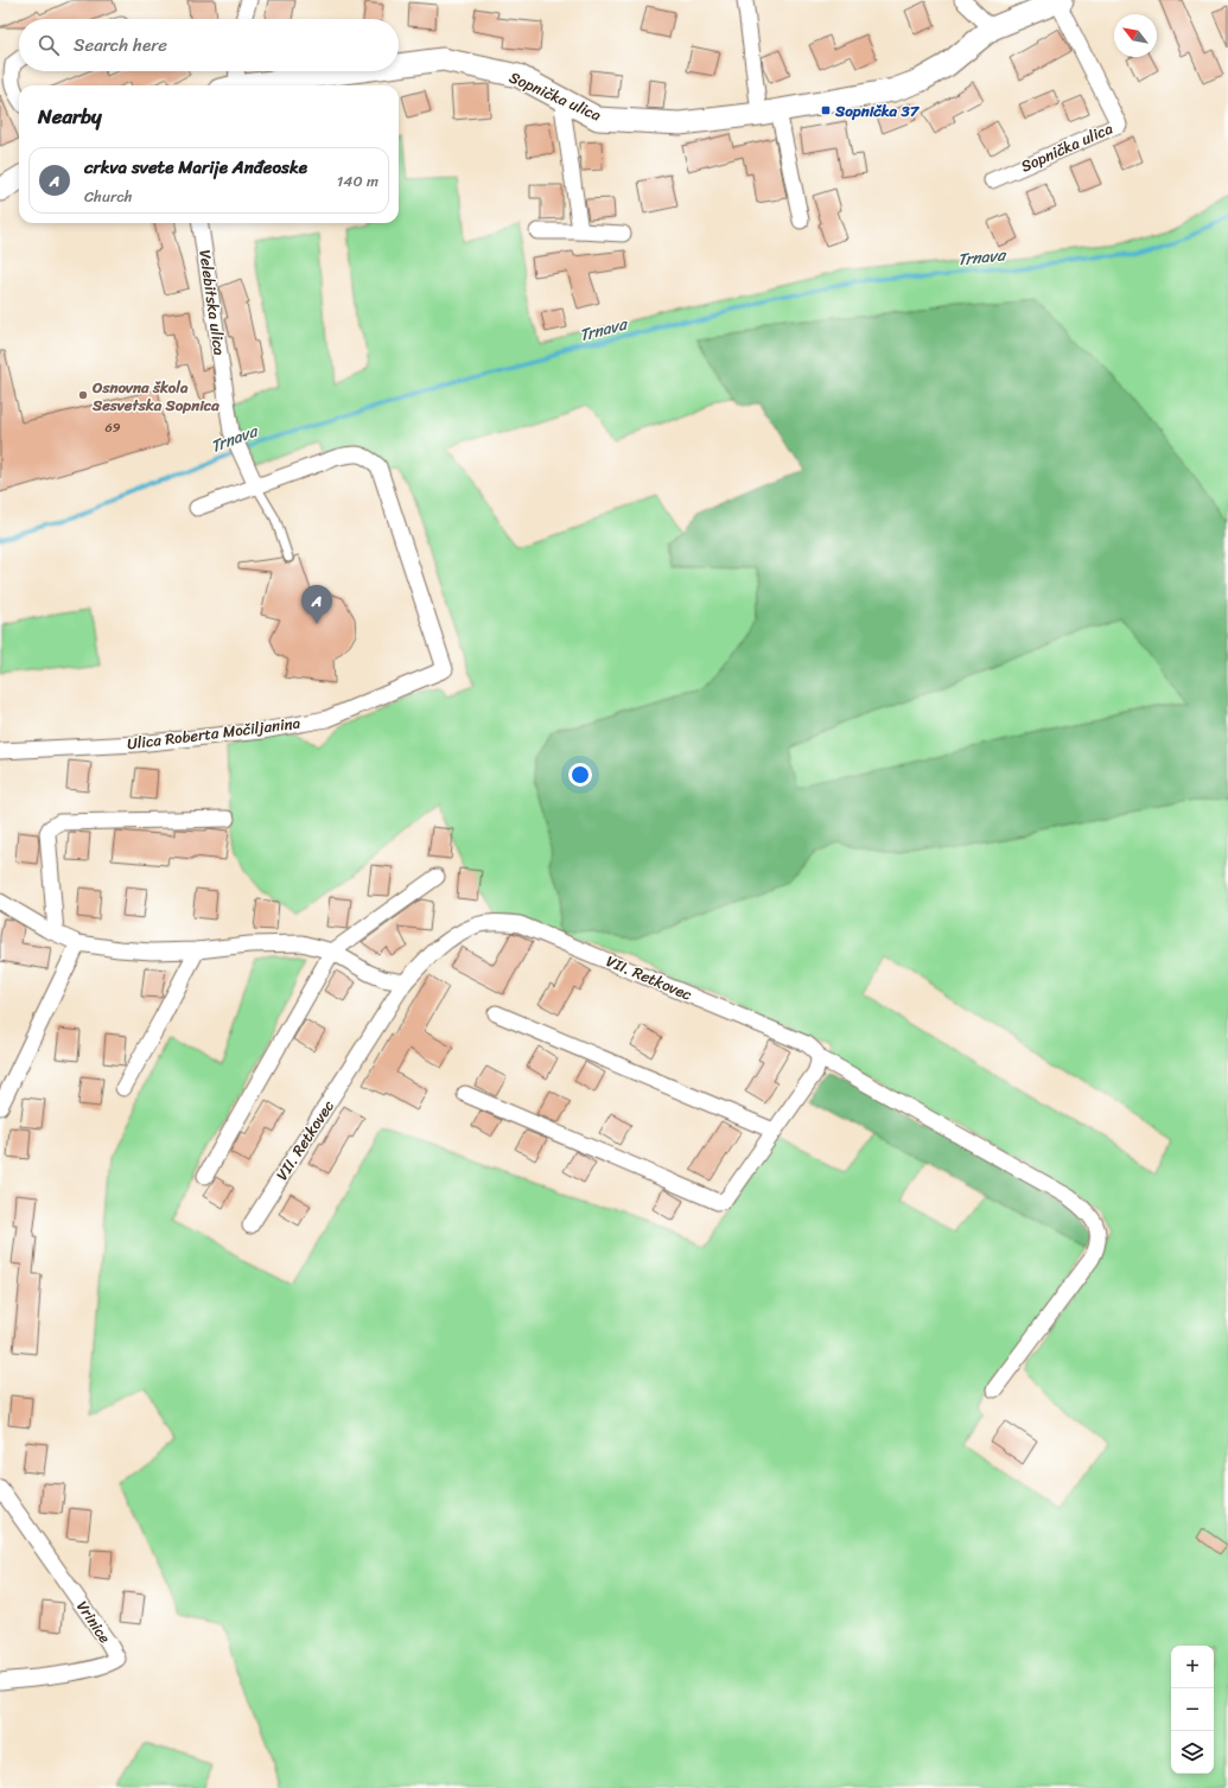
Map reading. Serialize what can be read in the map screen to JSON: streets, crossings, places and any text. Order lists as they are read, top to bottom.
{
  "streets": {
    "street": [
      "Sopnička ulica",
      "Velebitska ulica",
      "Ulica Roberta Močiljanina",
      "VII. Retkovec",
      "Vrinice"
    ]
  },
  "crossings": [
    ["Velebitska ulica", "Ulica Roberta Močiljanina"]
  ],
  "water": ["Trnava"],
  "places": {
    "transit": ["Sopnička 37"],
    "other": ["Osnovna škola Sesvetska Sopnica"]
  },
  "house_numbers": ["69"],
  "north": "top left",
  "page": {
    "search": "Search here",
    "heading": "Nearby",
    "list": [
      {
        "mark": "A",
        "name": "crkva svete Marije Anđeoske",
        "note": "Church",
        "value": "140 m"
      }
    ],
    "pins": "A",
    "map_buttons": ["+", "−"]
  }
}
